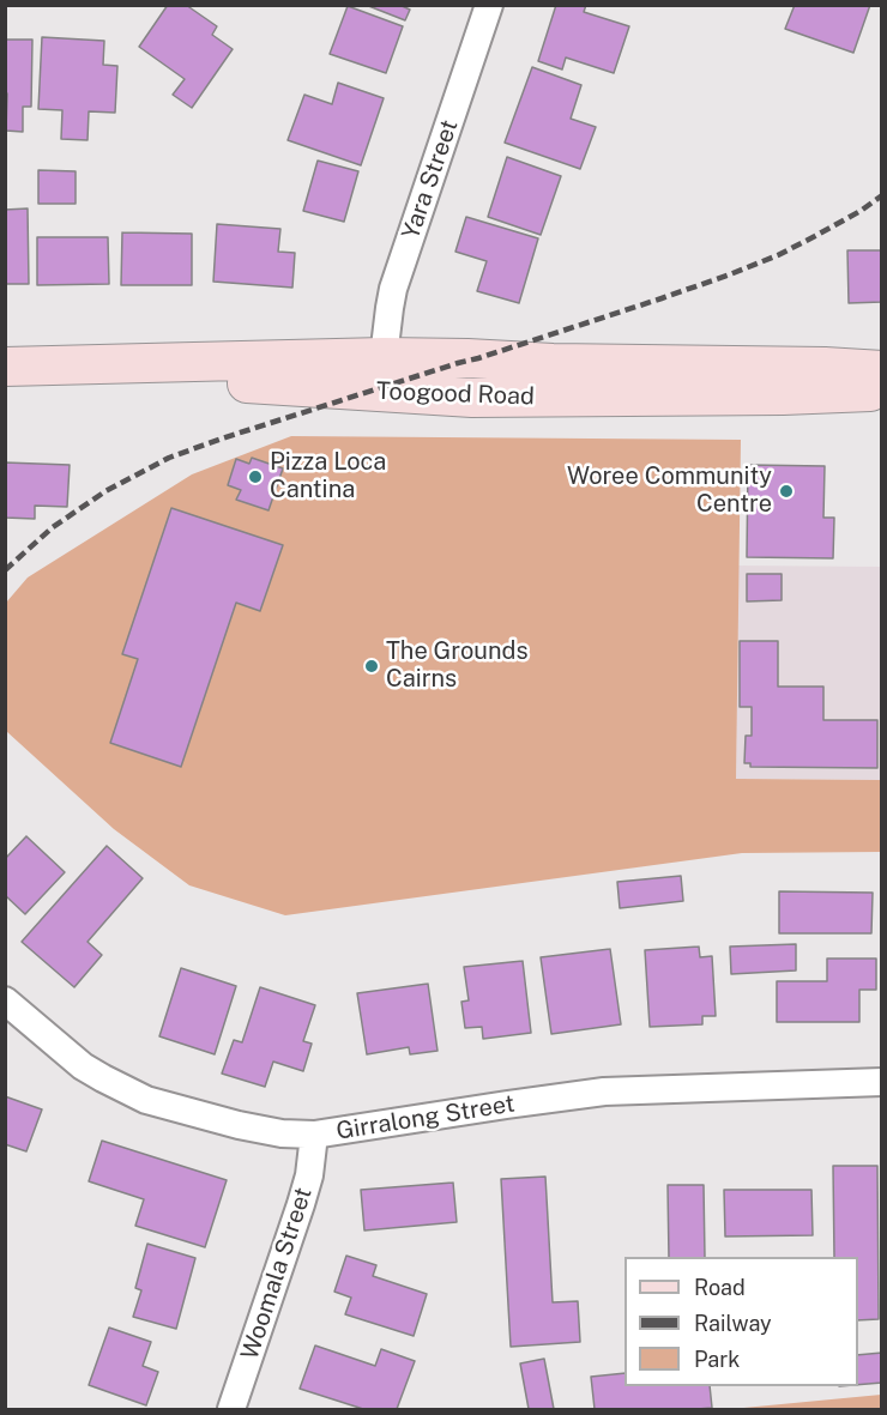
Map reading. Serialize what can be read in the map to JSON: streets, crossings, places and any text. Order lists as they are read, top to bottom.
{
  "streets": {
    "street": [
      "Yara Street",
      "Toogood Road",
      "Girralong Street",
      "Woomala Street"
    ]
  },
  "crossings": [
    ["Yara Street", "Toogood Road"],
    ["Girralong Street", "Woomala Street"]
  ],
  "places": ["Pizza Loca Cantina", "Woree Community Centre", "The Grounds Cairns"],
  "legend": ["Road", "Railway", "Park"]
}
